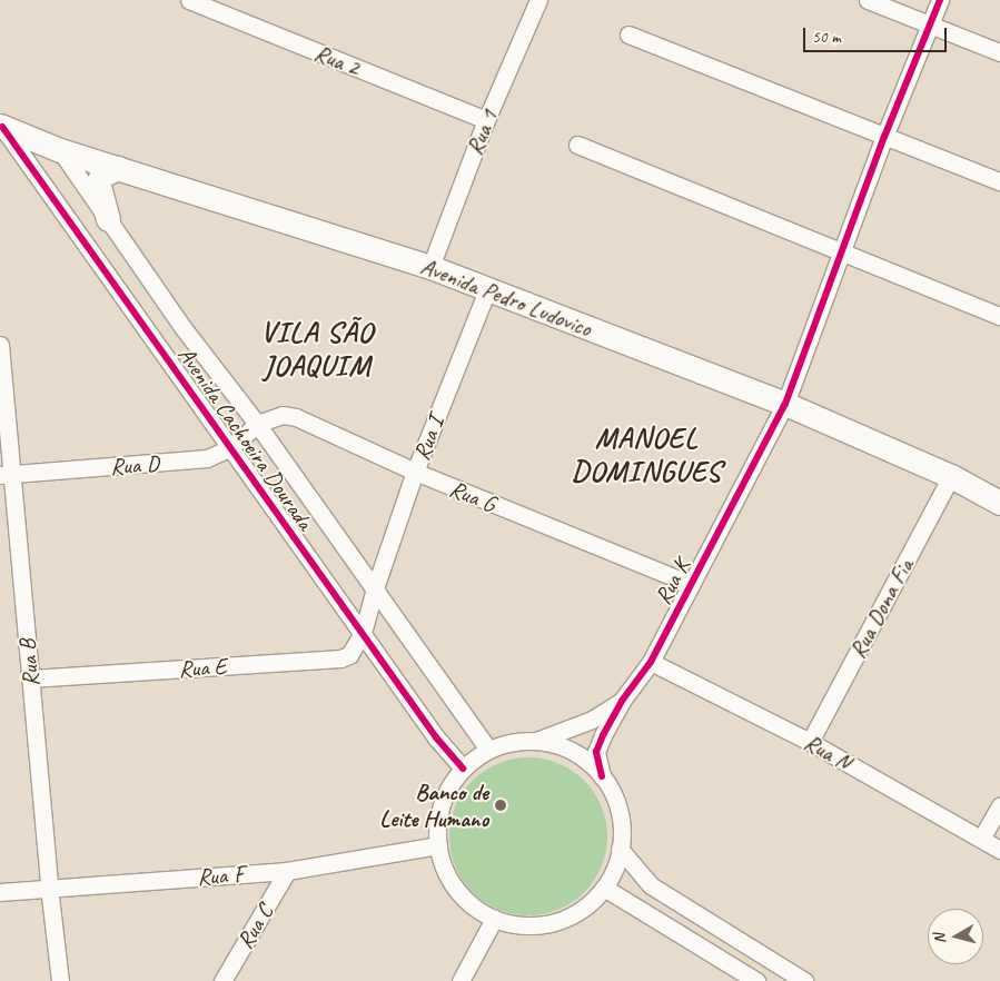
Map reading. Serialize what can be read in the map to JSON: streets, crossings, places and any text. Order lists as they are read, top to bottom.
{
  "streets": {
    "main road": ["Avenida Pedro Ludovico"],
    "street": [
      "Rua 2",
      "Rua 1",
      "Avenida Cachoeira Dourada",
      "Rua I",
      "Rua D",
      "Rua G",
      "Rua K",
      "Rua Dona Fia",
      "Rua B",
      "Rua E",
      "Rua N",
      "Rua F",
      "Rua C"
    ]
  },
  "crossings": [
    ["Rua 2", "Rua 1"],
    ["Rua 1", "Avenida Pedro Ludovico"],
    ["Avenida Pedro Ludovico", "Avenida Cachoeira Dourada"],
    ["Avenida Pedro Ludovico", "Rua I"],
    ["Avenida Pedro Ludovico", "Rua K"],
    ["Avenida Pedro Ludovico", "Rua Dona Fia"],
    ["Avenida Cachoeira Dourada", "Rua I"],
    ["Avenida Cachoeira Dourada", "Rua D"],
    ["Avenida Cachoeira Dourada", "Rua G"],
    ["Avenida Cachoeira Dourada", "Rua K"],
    ["Avenida Cachoeira Dourada", "Rua E"],
    ["Avenida Cachoeira Dourada", "Rua F"],
    ["Rua I", "Rua G"],
    ["Rua I", "Rua E"],
    ["Rua D", "Rua G"],
    ["Rua D", "Rua B"],
    ["Rua G", "Rua K"],
    ["Rua K", "Rua N"],
    ["Rua K", "Rua F"],
    ["Rua Dona Fia", "Rua N"],
    ["Rua B", "Rua E"],
    ["Rua B", "Rua F"],
    ["Rua F", "Rua C"]
  ],
  "districts": ["VILA SÃO JOAQUIM", "MANOEL DOMINGUES"],
  "places": ["Banco de Leite Humano"],
  "scale_bar": "50 m",
  "north": "left"
}
